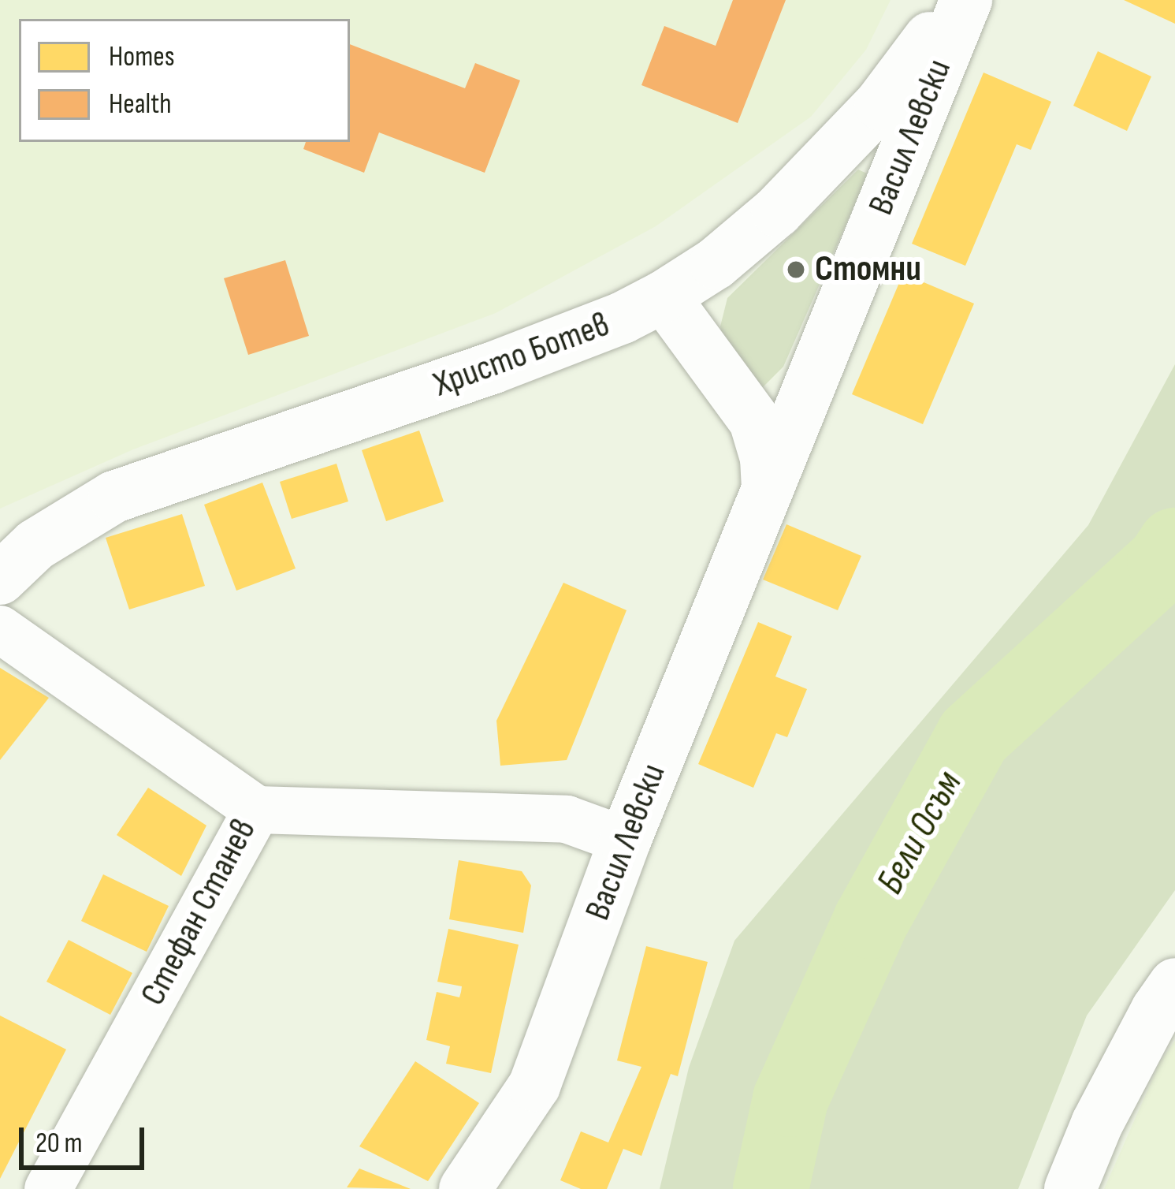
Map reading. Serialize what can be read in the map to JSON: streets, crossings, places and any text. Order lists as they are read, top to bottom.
{
  "streets": {
    "street": ["Васил Левски", "Христо Ботев", "Стефан Станев"]
  },
  "water": ["Бели Осъм"],
  "places": ["Стомни"],
  "legend": ["Homes", "Health"],
  "scale_bar": "20 m"
}
